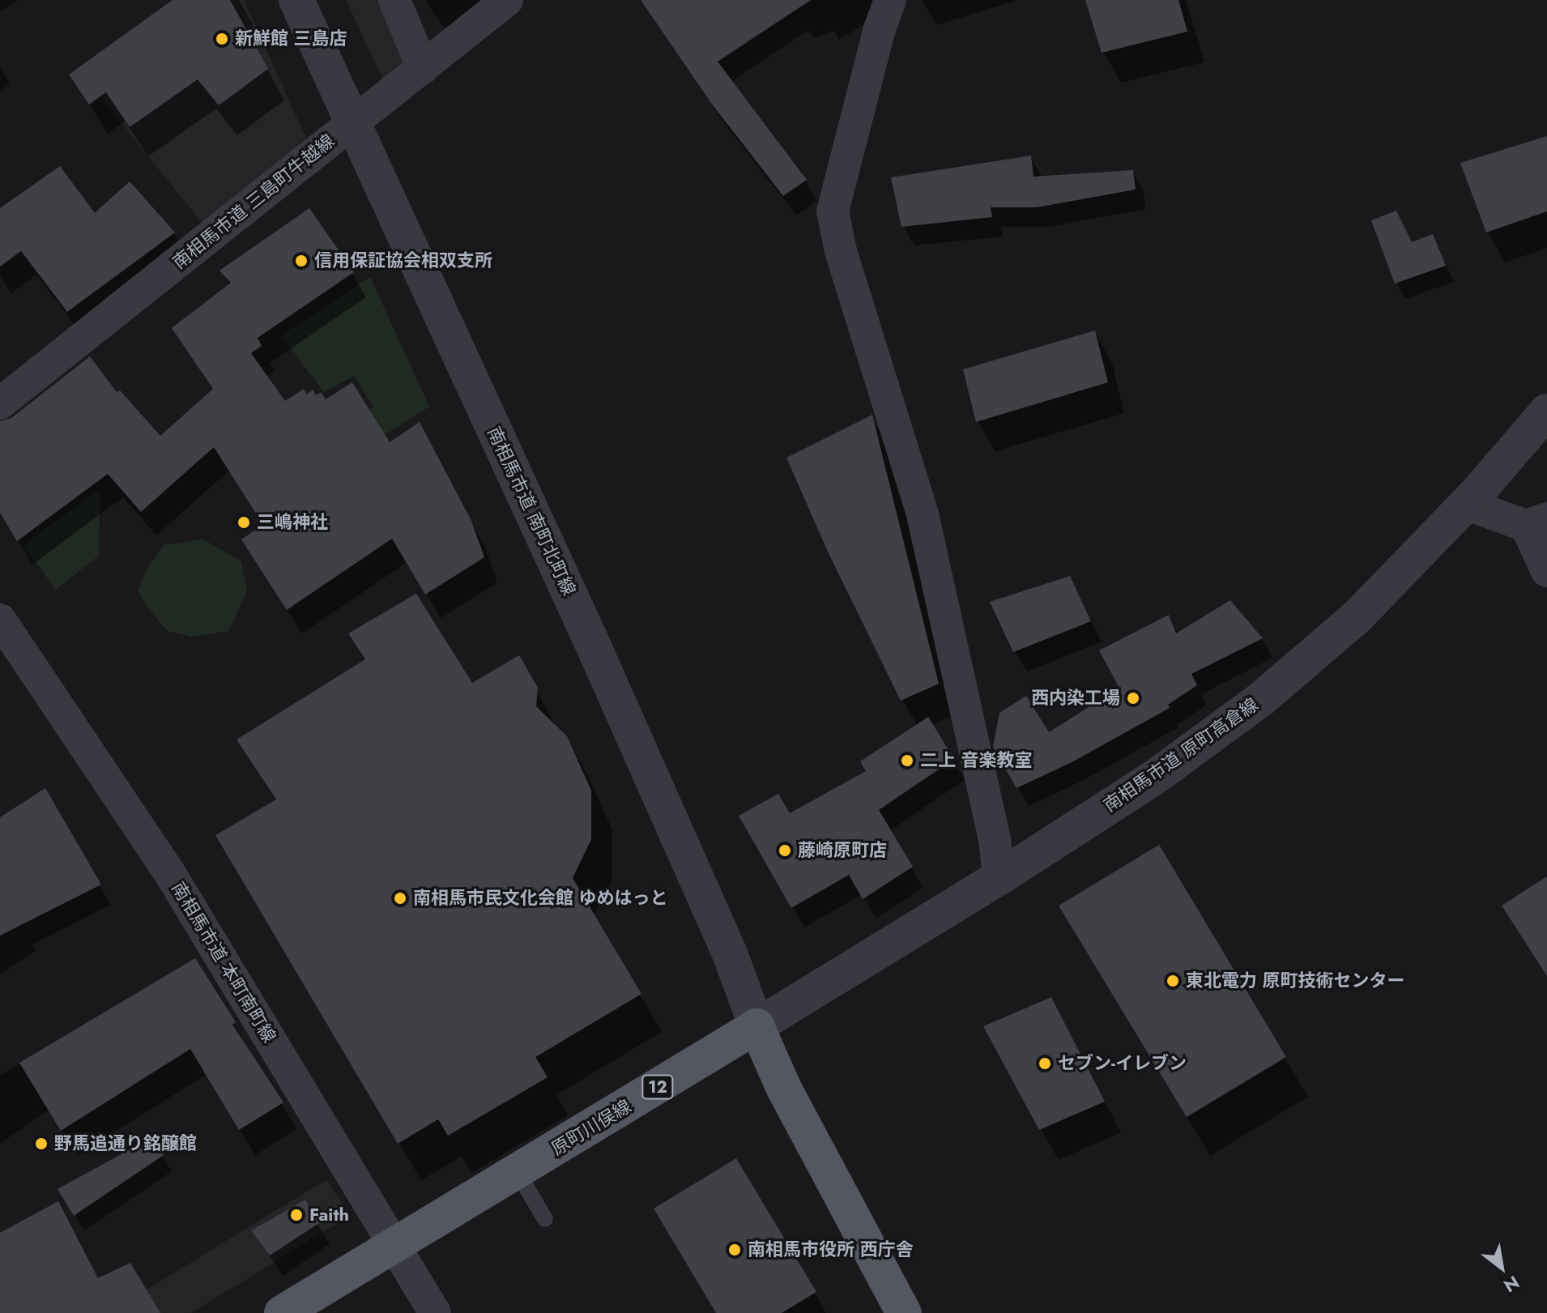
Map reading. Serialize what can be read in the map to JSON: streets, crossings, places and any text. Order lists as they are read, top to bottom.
{
  "streets": {
    "main road": ["12", "原町川俣線"],
    "street": [
      "南相馬市道 三島町牛越線",
      "南相馬市道 南町北町線",
      "南相馬市道 原町高倉線",
      "南相馬市道 本町南町線"
    ]
  },
  "crossings": [
    ["南相馬市道 三島町牛越線", "南相馬市道 南町北町線"],
    ["南相馬市道 南町北町線", "南相馬市道 原町高倉線"],
    ["南相馬市道 南町北町線", "原町川俣線"],
    ["南相馬市道 原町高倉線", "原町川俣線"],
    ["南相馬市道 本町南町線", "原町川俣線"]
  ],
  "places": [
    "新鮮館 三島店",
    "信用保証協会相双支所",
    "三嶋神社",
    "西内染工場",
    "二上 音楽教室",
    "藤崎原町店",
    "南相馬市民文化会館 ゆめはっと",
    "東北電力 原町技術センター",
    "セブン-イレブン",
    "野馬追通り銘醸館",
    "Faith",
    "南相馬市役所 西庁舎"
  ],
  "north": "bottom right"
}
